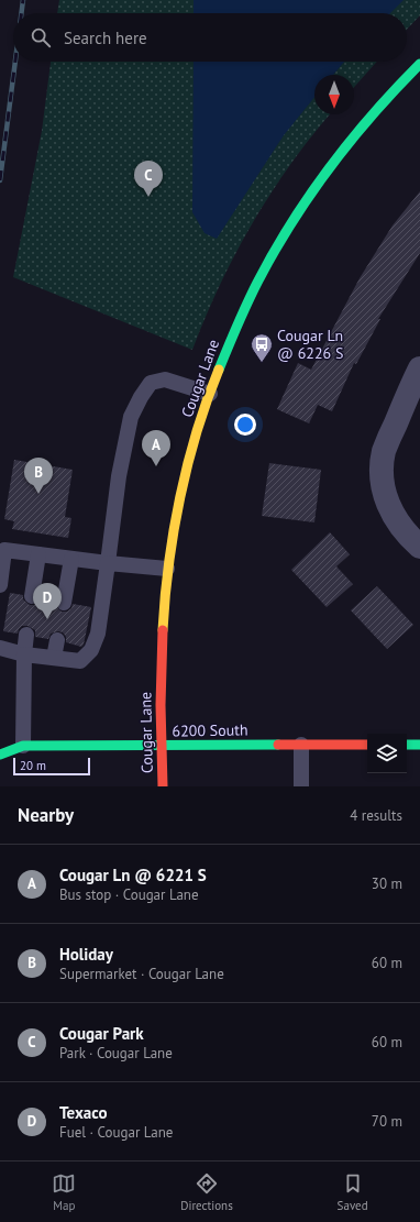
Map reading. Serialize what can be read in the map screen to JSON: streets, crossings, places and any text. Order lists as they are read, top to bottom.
{
  "streets": {
    "main road": ["Cougar Lane", "6200 South"]
  },
  "crossings": [
    ["Cougar Lane", "6200 South"]
  ],
  "places": {
    "bus stop": ["Cougar Ln @ 6226 S"]
  },
  "scale_bar": "20 m",
  "north": "bottom",
  "page": {
    "search": "Search here",
    "pins": [
      "C",
      "A",
      "B",
      "D"
    ],
    "scale": "20 m",
    "heading": ["Nearby", "4 results"],
    "list": [
      {
        "mark": "A",
        "name": "Cougar Ln @ 6221 S",
        "note": "Bus stop · Cougar Lane",
        "value": "30 m"
      },
      {
        "mark": "B",
        "name": "Holiday",
        "note": "Supermarket · Cougar Lane",
        "value": "60 m"
      },
      {
        "mark": "C",
        "name": "Cougar Park",
        "note": "Park · Cougar Lane",
        "value": "60 m"
      },
      {
        "mark": "D",
        "name": "Texaco",
        "note": "Fuel · Cougar Lane",
        "value": "70 m"
      }
    ],
    "nav": ["Map", "Directions", "Saved"]
  }
}
